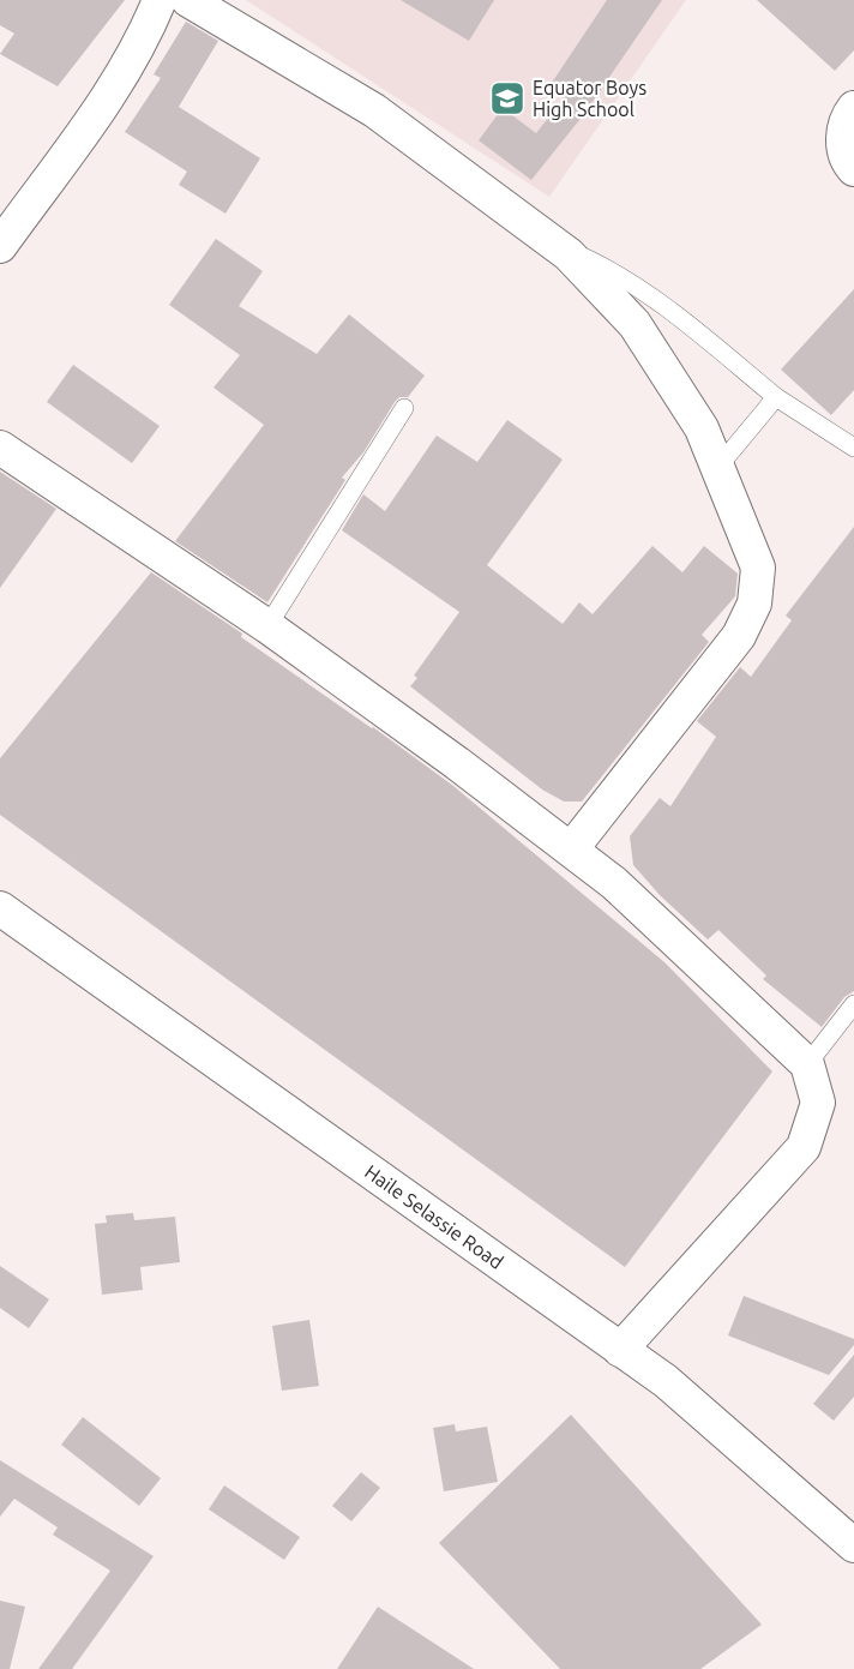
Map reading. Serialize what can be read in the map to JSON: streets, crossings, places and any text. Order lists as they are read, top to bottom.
{
  "streets": {
    "street": ["Haile Selassie Road"]
  },
  "places": {
    "school or university": ["Equator Boys High School"]
  }
}
